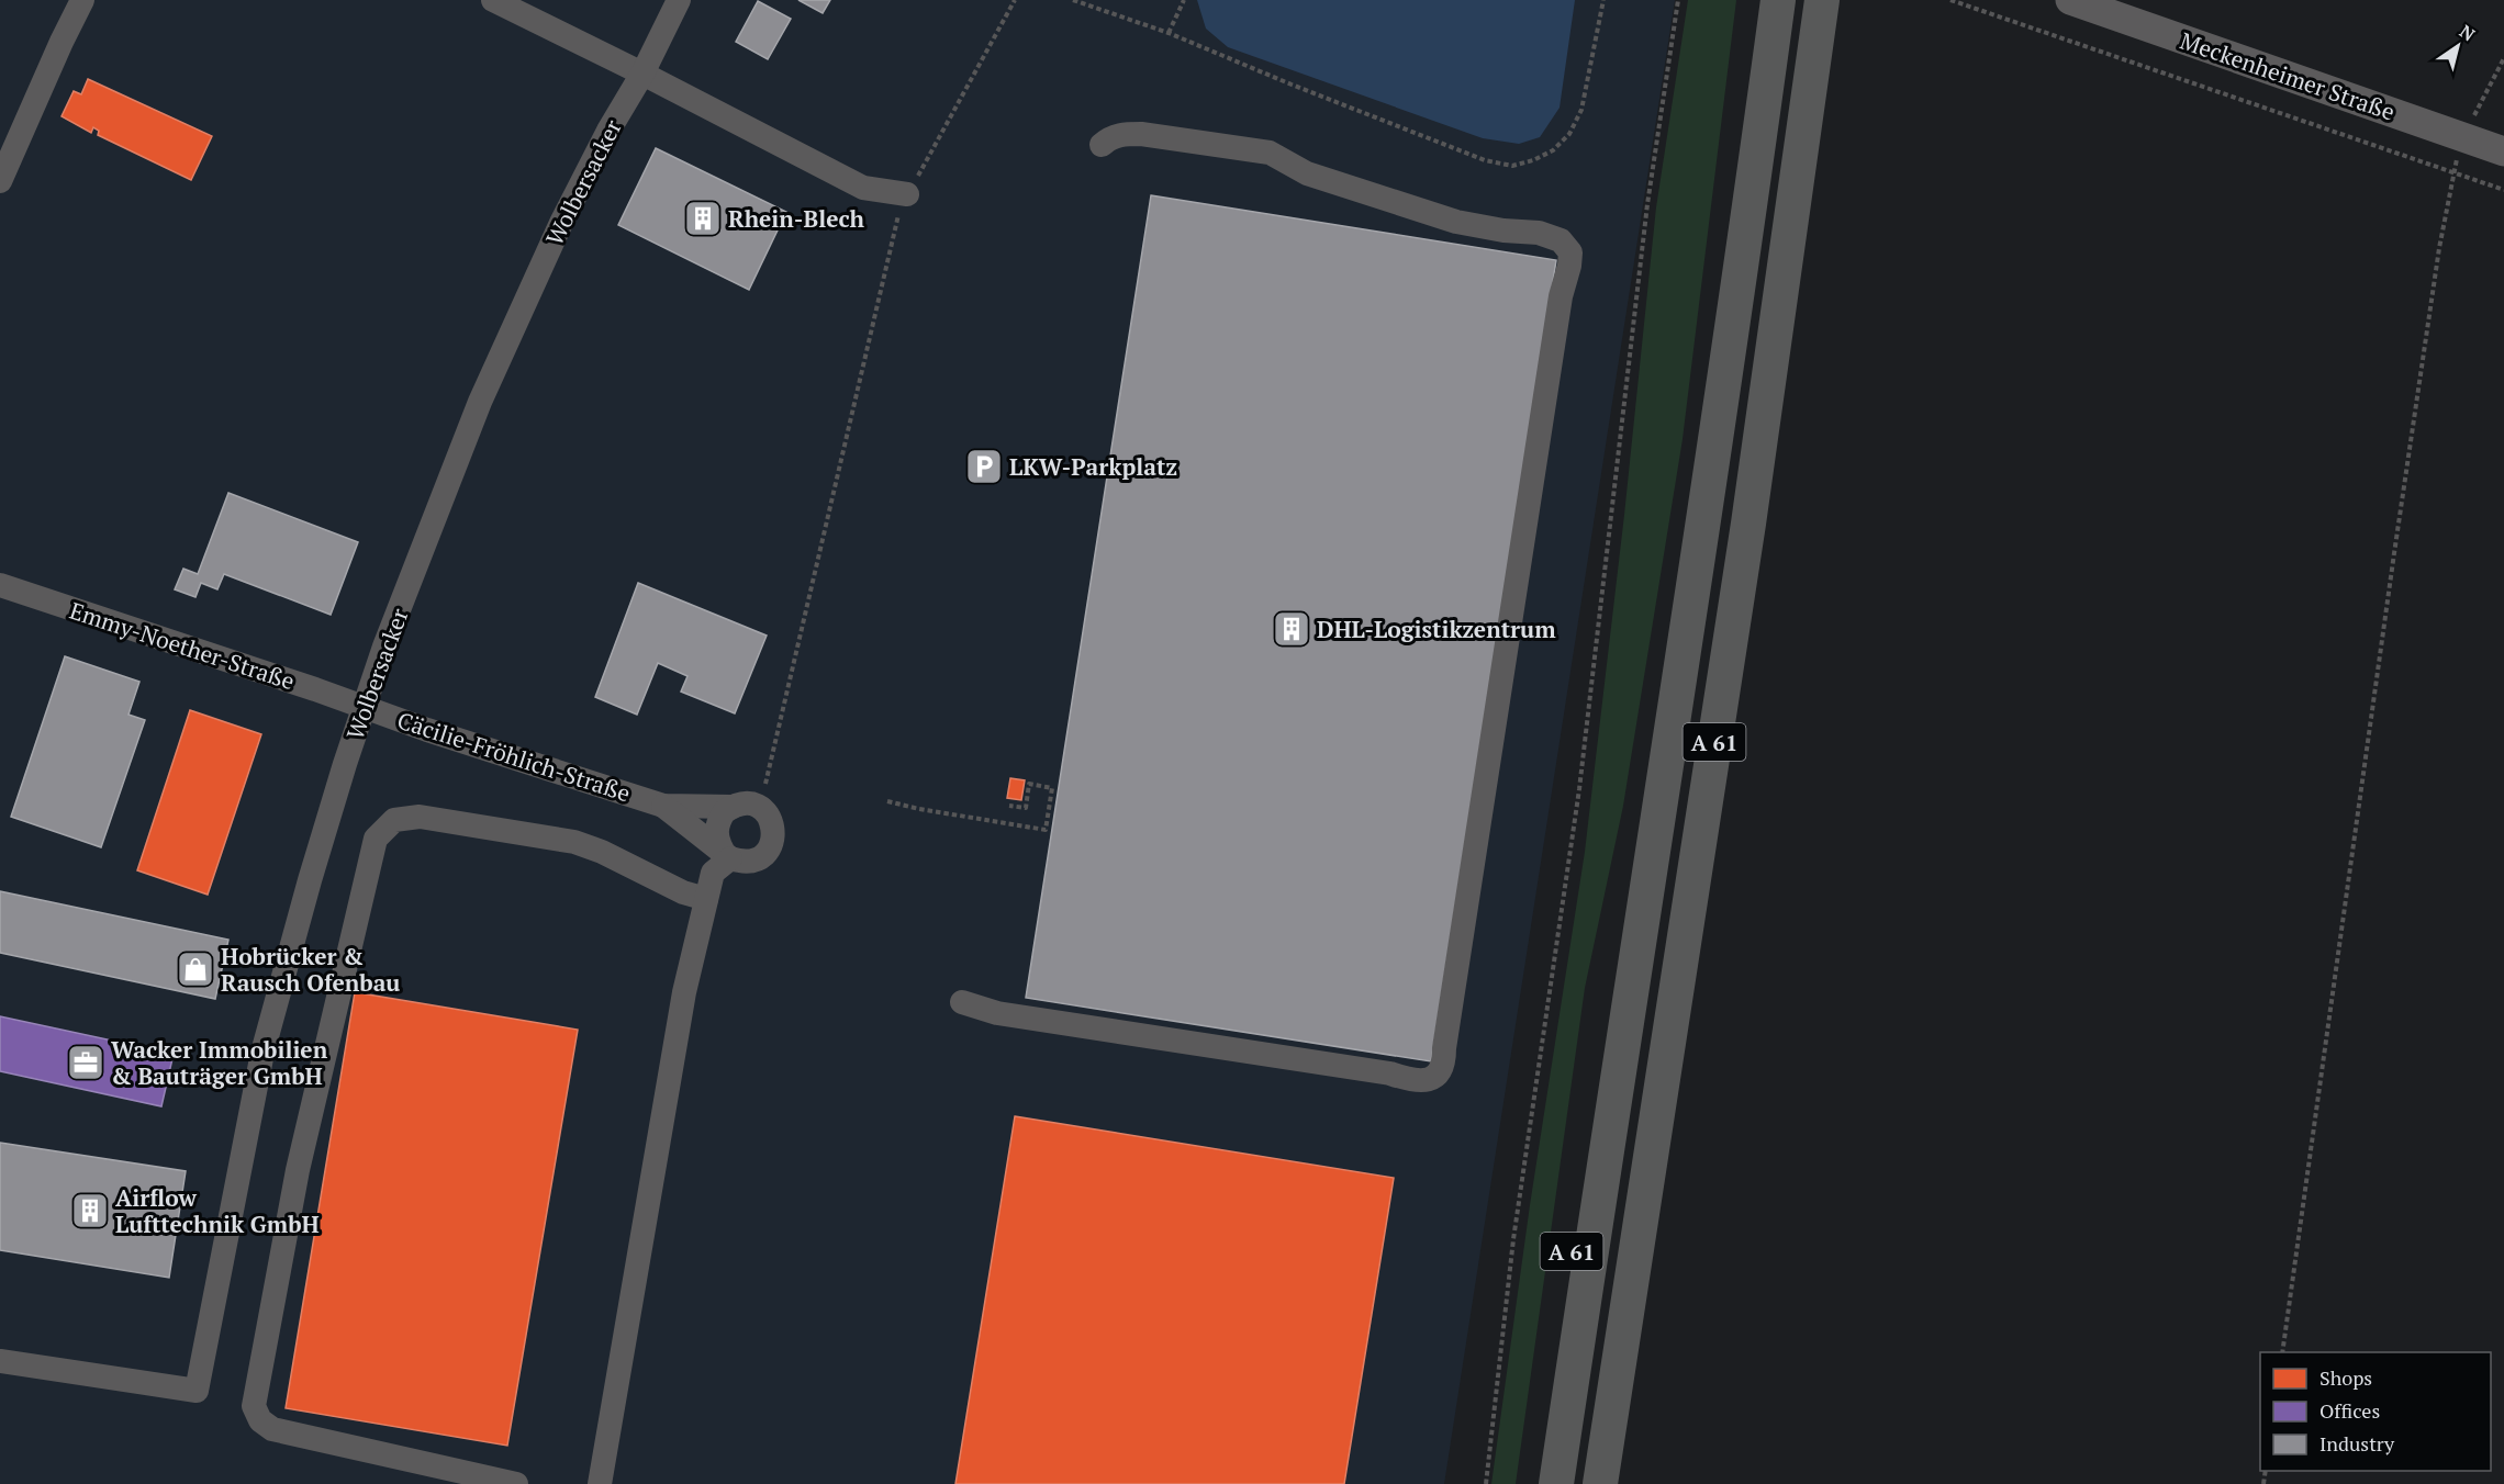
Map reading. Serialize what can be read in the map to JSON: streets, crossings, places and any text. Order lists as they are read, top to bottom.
{
  "streets": {
    "highway": ["A 61"],
    "main road": ["Meckenheimer Straße"],
    "street": ["Wolbersacker", "Emmy-Noether-Straße", "Cäcilie-Fröhlich-Straße"]
  },
  "crossings": [
    ["Wolbersacker", "Emmy-Noether-Straße"],
    ["Wolbersacker", "Cäcilie-Fröhlich-Straße"],
    ["Emmy-Noether-Straße", "Cäcilie-Fröhlich-Straße"]
  ],
  "places": {
    "building": ["Rhein-Blech", "DHL-Logistikzentrum", "Airflow Lufttechnik GmbH"],
    "parking": ["LKW-Parkplatz"],
    "shop": ["Hobrücker & Rausch Ofenbau"],
    "office": ["Wacker Immobilien & Bauträger GmbH"]
  },
  "legend": ["Shops", "Offices", "Industry"],
  "north": "top right"
}
